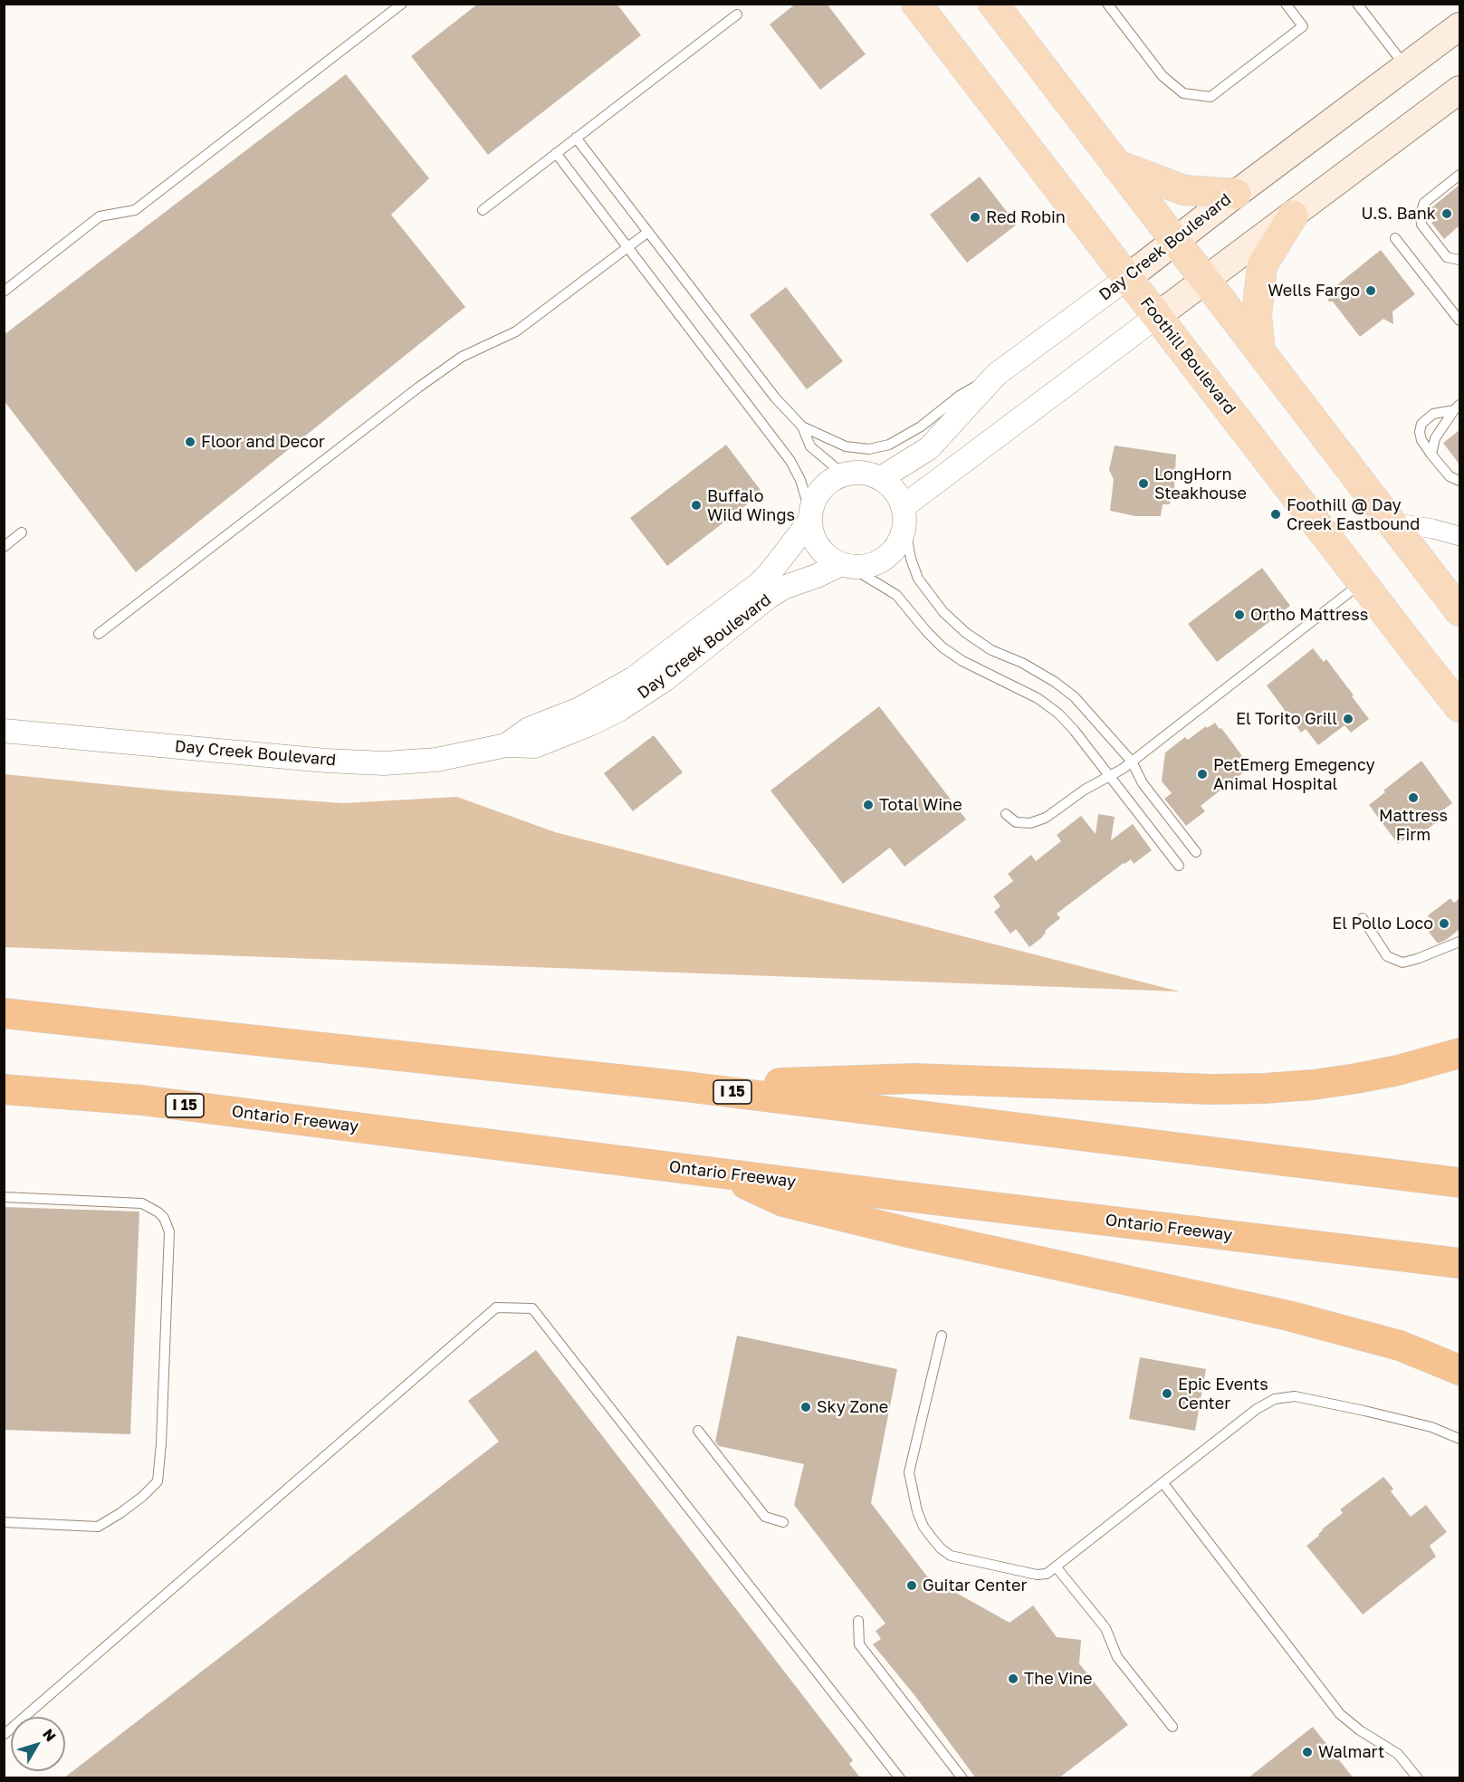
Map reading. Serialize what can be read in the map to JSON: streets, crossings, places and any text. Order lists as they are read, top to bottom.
{
  "streets": {
    "highway": ["I 15", "Ontario Freeway"],
    "main road": ["Day Creek Boulevard", "Foothill Boulevard"]
  },
  "crossings": [
    ["Day Creek Boulevard", "Foothill Boulevard"]
  ],
  "places": [
    "U.S. Bank",
    "Red Robin",
    "Wells Fargo",
    "Floor and Decor",
    "LongHorn Steakhouse",
    "Buffalo Wild Wings",
    "Foothill @ Day Creek Eastbound",
    "Ortho Mattress",
    "El Torito Grill",
    "PetEmerg Emegency Animal Hospital",
    "Mattress Firm",
    "Total Wine",
    "El Pollo Loco",
    "Epic Events Center",
    "Sky Zone",
    "Guitar Center",
    "The Vine",
    "Walmart"
  ],
  "north": "top right"
}
